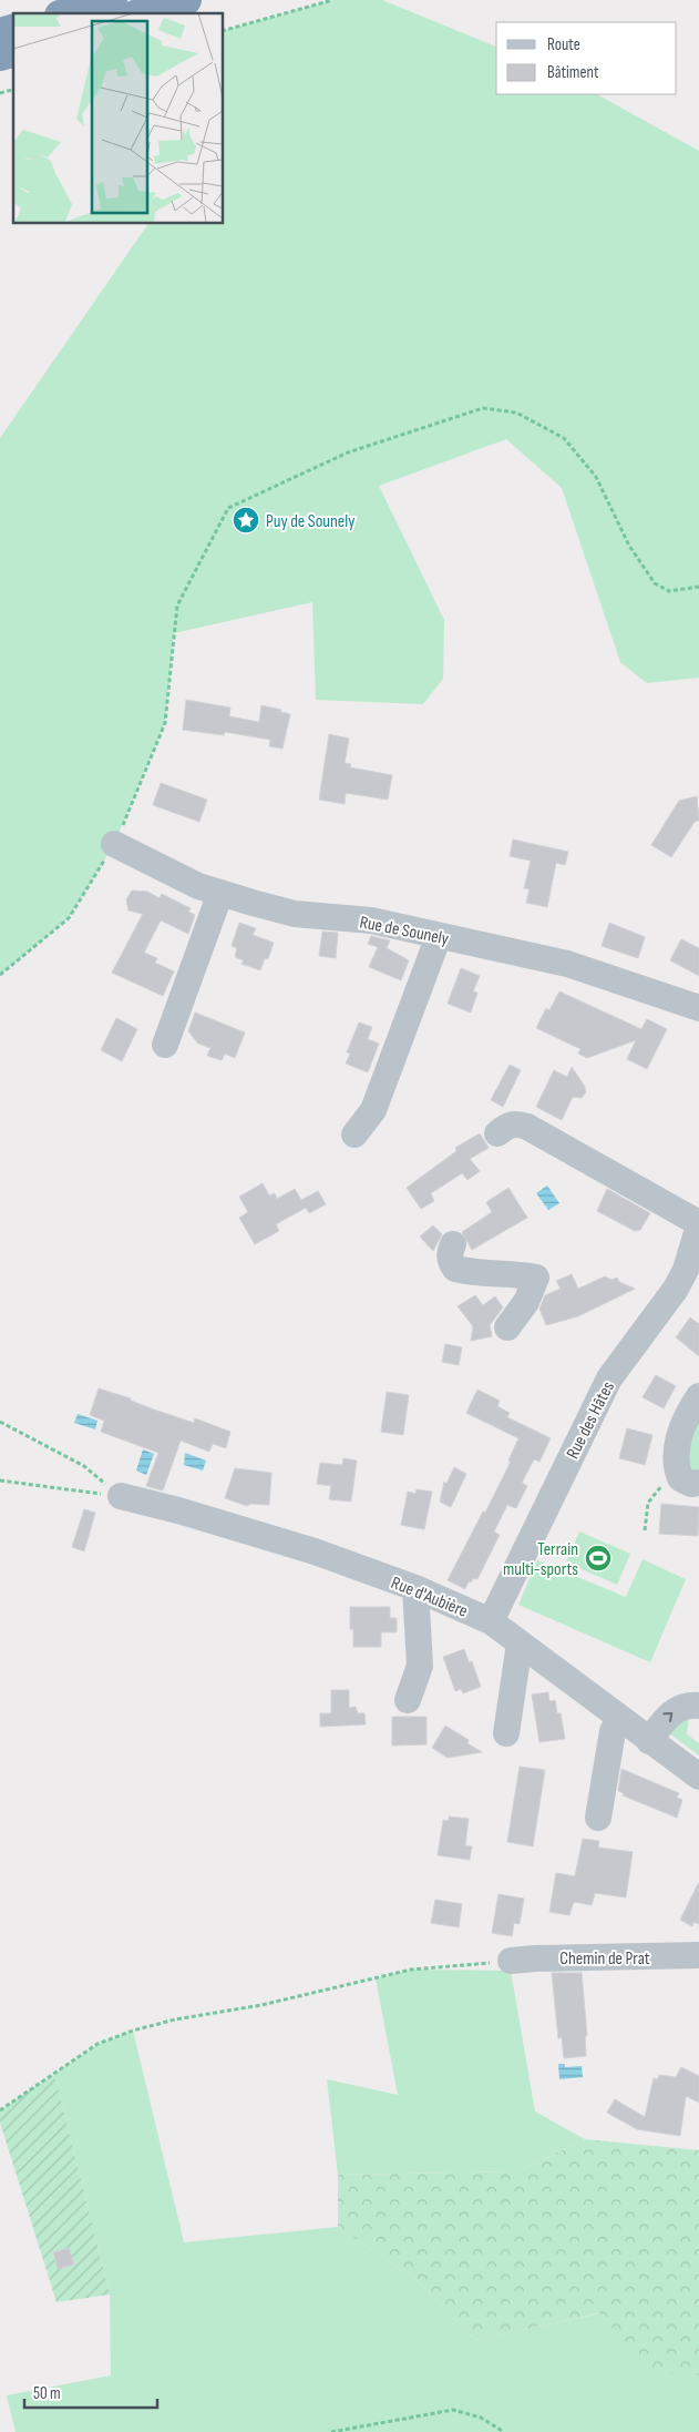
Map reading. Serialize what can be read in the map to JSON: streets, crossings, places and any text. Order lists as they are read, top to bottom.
{
  "streets": {
    "street": [
      "Rue de Sounely",
      "Rue des Hâtes",
      "Rue d'Aubière",
      "Chemin de Prat"
    ]
  },
  "crossings": [
    ["Rue des Hâtes", "Rue d'Aubière"]
  ],
  "places": {
    "place": ["Puy de Sounely"],
    "sports": ["Terrain multi-sports"]
  },
  "legend": ["Route", "Bâtiment"],
  "scale_bar": "50 m"
}
